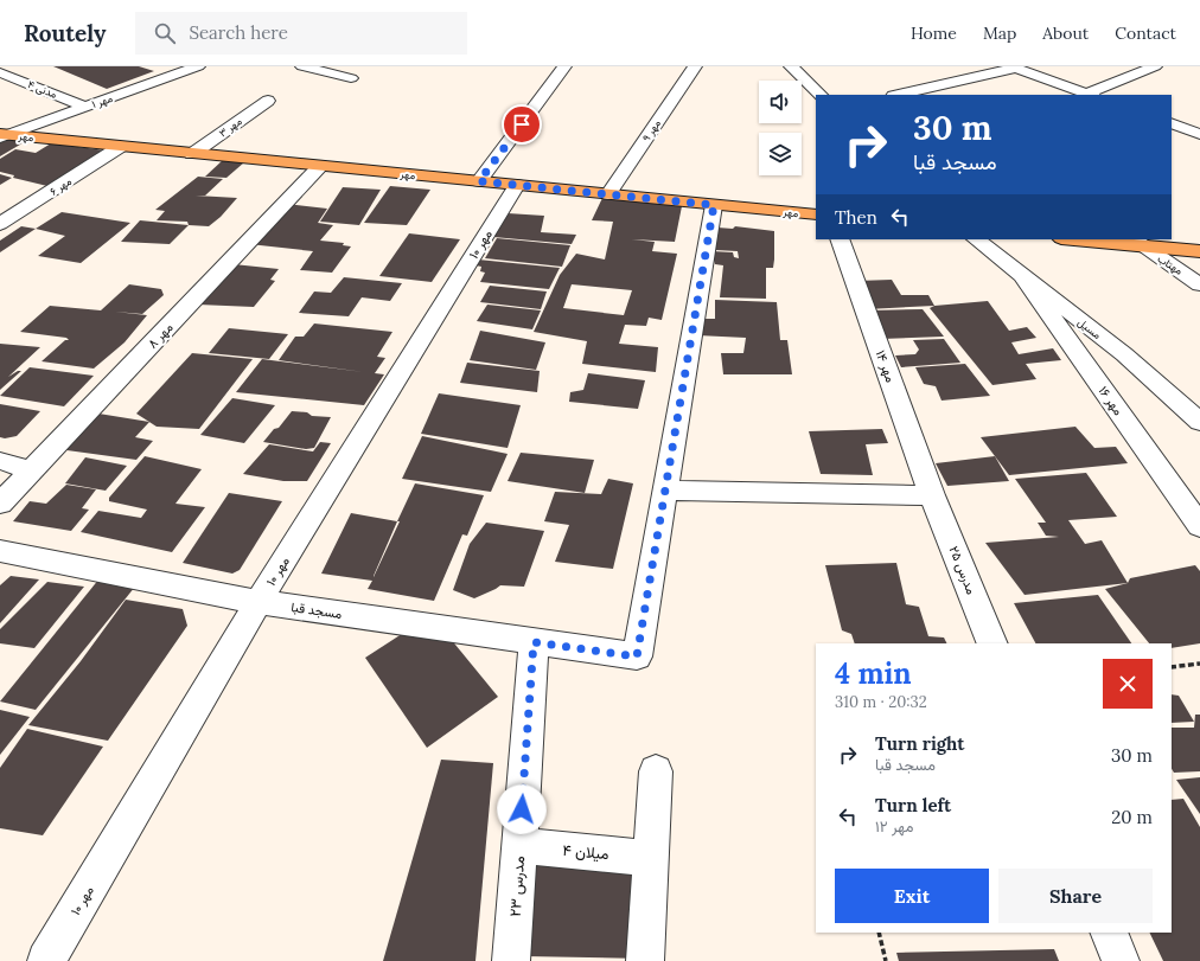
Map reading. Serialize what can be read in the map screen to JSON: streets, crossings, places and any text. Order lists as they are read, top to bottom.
{
  "streets": {
    "main road": ["مهر"],
    "street": [
      "مدنی ۴",
      "مهر ۱",
      "مهر ۳",
      "مهر ۹",
      "مهر ۶",
      "مهر ۱۰",
      "مهتاب",
      "مسیل",
      "مهر ۸",
      "مهر ۱۴",
      "مهر ۱۶",
      "مدرس ۲۵",
      "مسجد قبا",
      "میلان ۴",
      "مدرس ۲۳"
    ]
  },
  "crossings": [
    ["مدنی ۴", "مهر ۱"],
    ["مهر ۱", "مهر"],
    ["مهر ۳", "مهر"],
    ["مهر ۹", "مهر"],
    ["مهر", "مهر ۶"],
    ["مهر", "مهر ۱۰"],
    ["مهر", "مهر ۸"],
    ["مهر ۱۰", "مسجد قبا"],
    ["مسیل", "مهر ۱۶"],
    ["مهر ۱۴", "مدرس ۲۵"],
    ["مسجد قبا", "مدرس ۲۳"],
    ["میلان ۴", "مدرس ۲۳"]
  ],
  "page": {
    "header": "Routely",
    "search": "Search here",
    "nav": [
      "Home",
      "Map",
      "About",
      "Contact"
    ],
    "turn": ["30 m", "مسجد قبا"],
    "then": "Then",
    "heading": ["4 min", "310 m · 20:32"],
    "list": [
      {
        "name": "Turn right",
        "note": "مسجد قبا",
        "value": "30 m"
      },
      {
        "name": "Turn left",
        "note": "مهر ۱۲",
        "value": "20 m"
      }
    ],
    "buttons": ["Exit", "Share"]
  }
}
